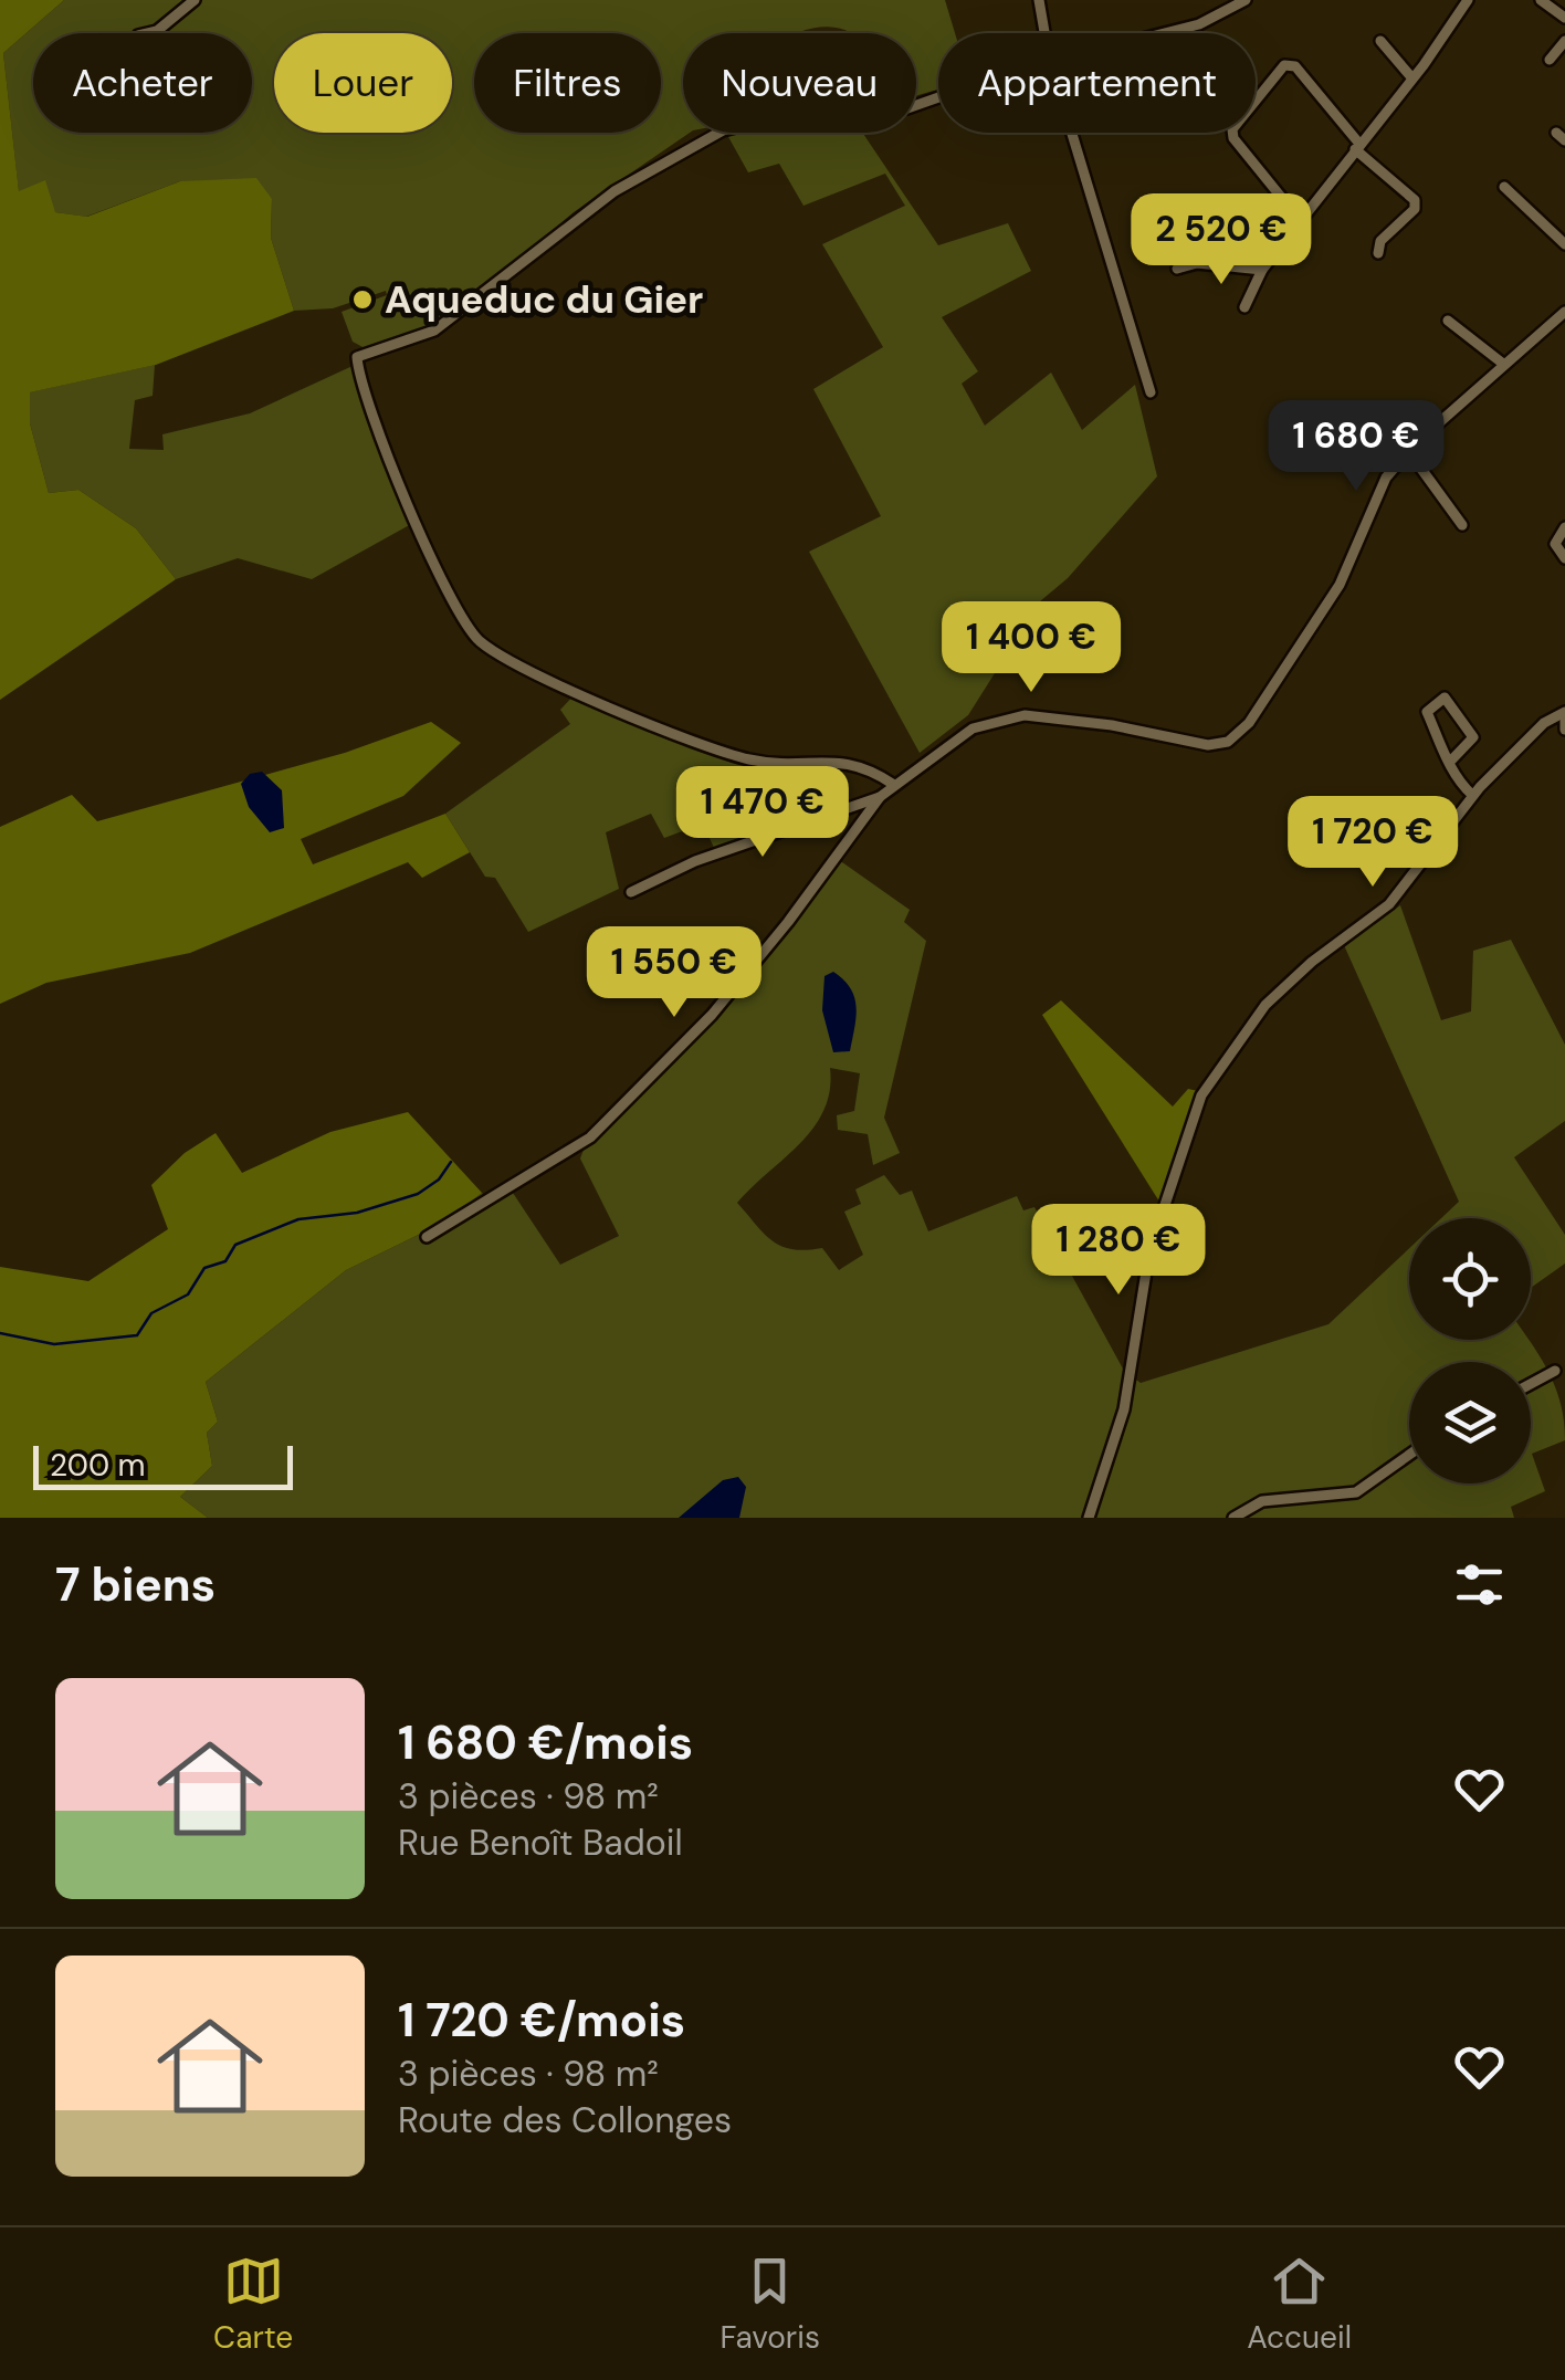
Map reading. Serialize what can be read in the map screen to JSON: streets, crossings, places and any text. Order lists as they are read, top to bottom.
{
  "places": ["Aqueduc du Gier"],
  "scale_bar": "200 m",
  "page": {
    "chip": [
      "Acheter",
      "Louer",
      "Filtres",
      "Nouveau",
      "Appartement"
    ],
    "price": [
      "2 520 €",
      "1 680 €",
      "1 400 €",
      "1 470 €",
      "1 720 €",
      "1 550 €",
      "1 280 €"
    ],
    "scale": "200 m",
    "heading": "7 biens",
    "list": [
      {
        "name": "1 680 €/mois",
        "note": "3 pièces · 98 m² · Rue Benoît Badoil"
      },
      {
        "name": "1 720 €/mois",
        "note": "3 pièces · 98 m² · Route des Collonges"
      }
    ],
    "tabs": ["Carte", "Favoris", "Accueil"]
  }
}
